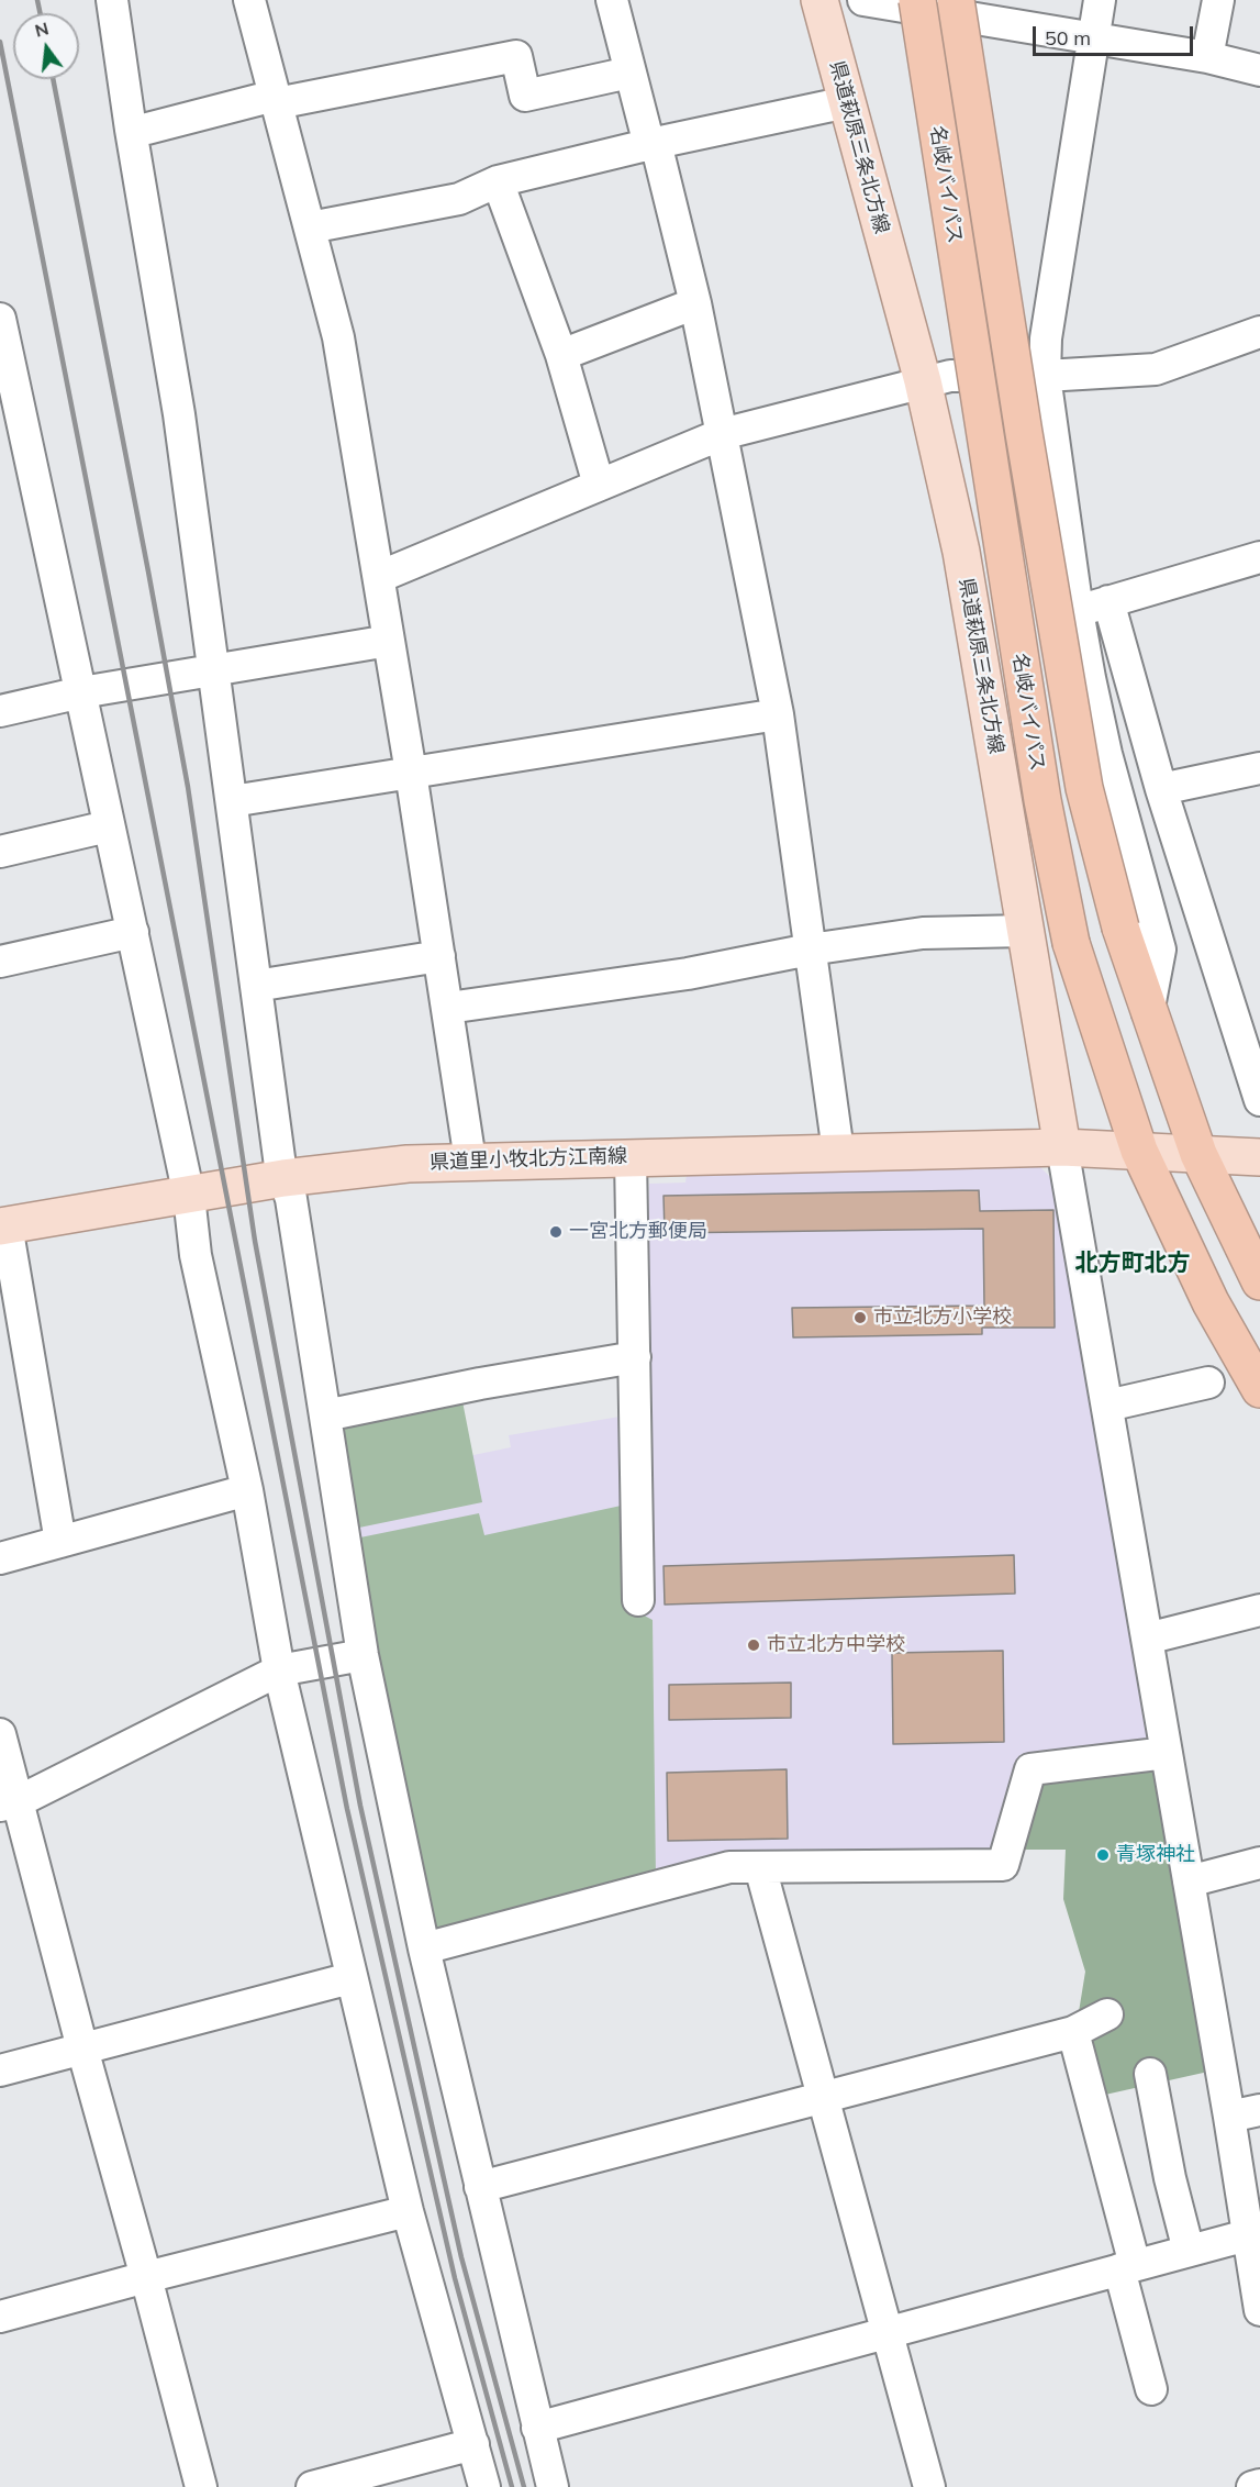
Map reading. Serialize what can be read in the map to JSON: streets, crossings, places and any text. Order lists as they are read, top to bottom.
{
  "streets": {
    "highway": ["名岐バイパス"],
    "main road": ["県道萩原三条北方線", "県道里小牧北方江南線"]
  },
  "crossings": [
    ["県道萩原三条北方線", "県道里小牧北方江南線"]
  ],
  "districts": ["北方町北方"],
  "places": [
    "一宮北方郵便局",
    "市立北方小学校",
    "市立北方中学校",
    "青塚神社"
  ],
  "scale_bar": "50 m",
  "north": "top"
}
